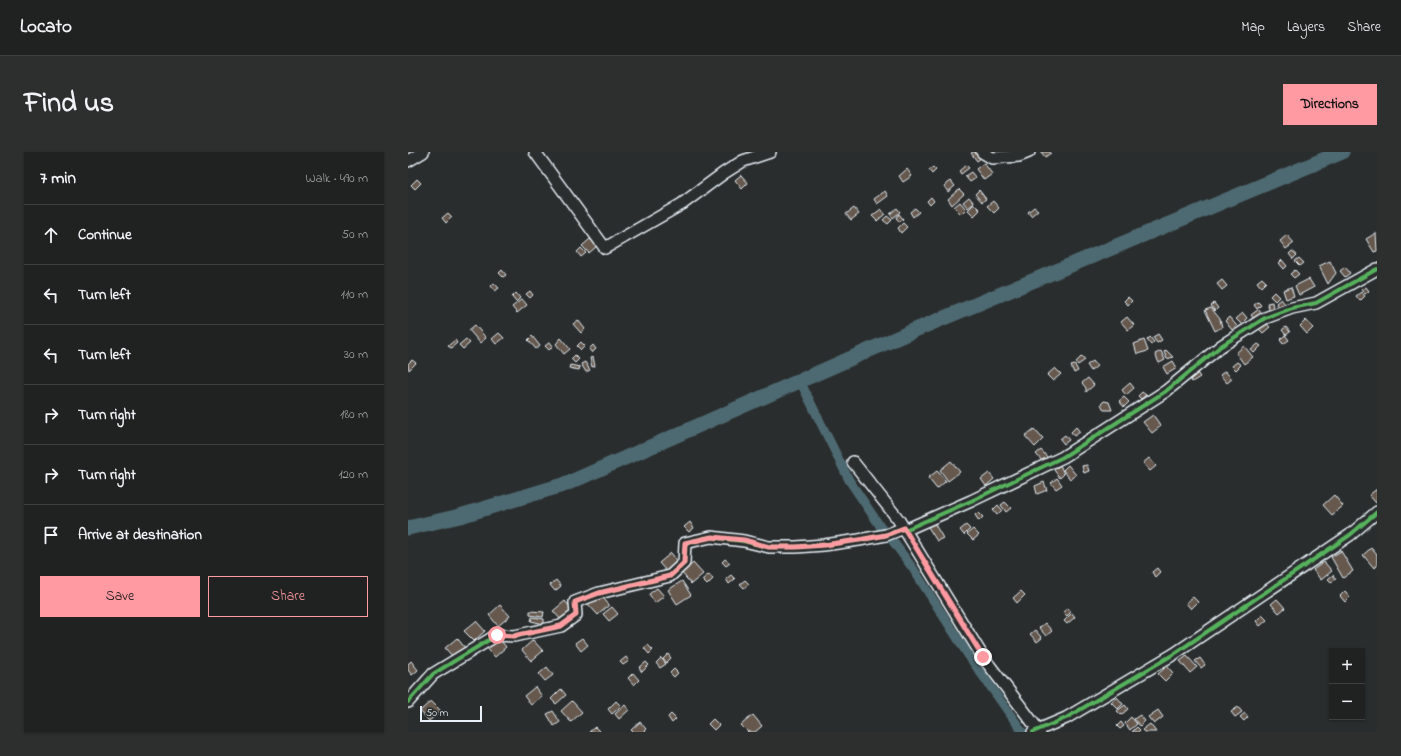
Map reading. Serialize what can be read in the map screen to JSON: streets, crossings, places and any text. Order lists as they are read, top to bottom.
{
  "scale_bar": "50 m",
  "page": {
    "header": "Locato",
    "nav": ["Map", "Layers", "Share"],
    "title": "Find us",
    "buttons": [
      "Directions",
      ["Save", "Share"]
    ],
    "heading": ["7 min", "Walk · 490 m"],
    "list": [
      ["Continue", "50 m"],
      ["Turn left", "110 m"],
      ["Turn left", "30 m"],
      ["Turn right", "180 m"],
      ["Turn right", "120 m"],
      "Arrive at destination"
    ],
    "map_buttons": ["+", "−"],
    "scale": "50 m"
  }
}
